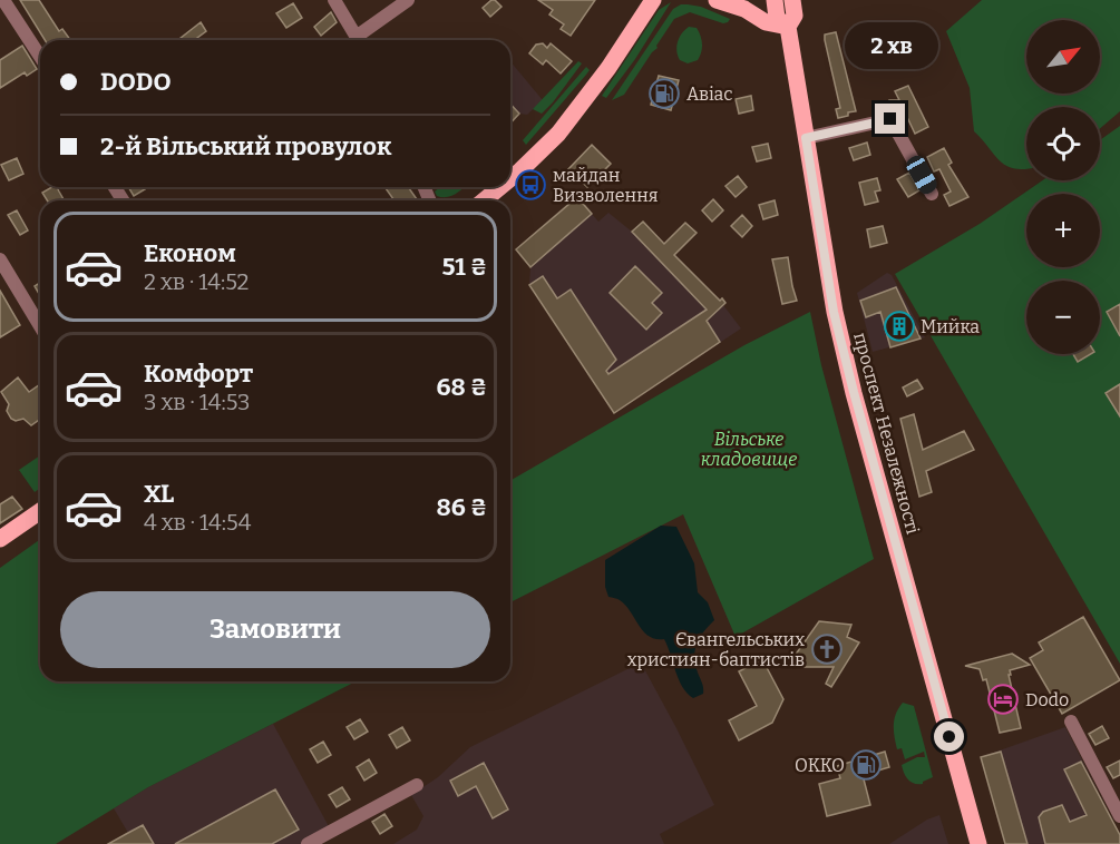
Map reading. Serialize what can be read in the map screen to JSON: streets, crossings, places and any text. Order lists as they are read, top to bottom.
{
  "streets": {
    "main road": ["проспект Незалежності"]
  },
  "parks": ["Вільське кладовище"],
  "places": {
    "fuel station": ["Авіас", "ОККО"],
    "bus stop": ["майдан Визволення"],
    "building": ["Мийка"],
    "church": ["Євангельських християн-баптистів"],
    "hotel": ["Dodo"]
  },
  "north": "top right",
  "page": {
    "map_buttons": ["+", "−"],
    "bubble": "2 хв",
    "banner": ["DODO", "2-й Вільський провулок"],
    "list": [
      {
        "name": "Економ",
        "note": "2 хв · 14:52",
        "value": "51 ₴"
      },
      {
        "name": "Комфорт",
        "note": "3 хв · 14:53",
        "value": "68 ₴"
      },
      {
        "name": "XL",
        "note": "4 хв · 14:54",
        "value": "86 ₴"
      }
    ],
    "buttons": "Замовити"
  }
}
